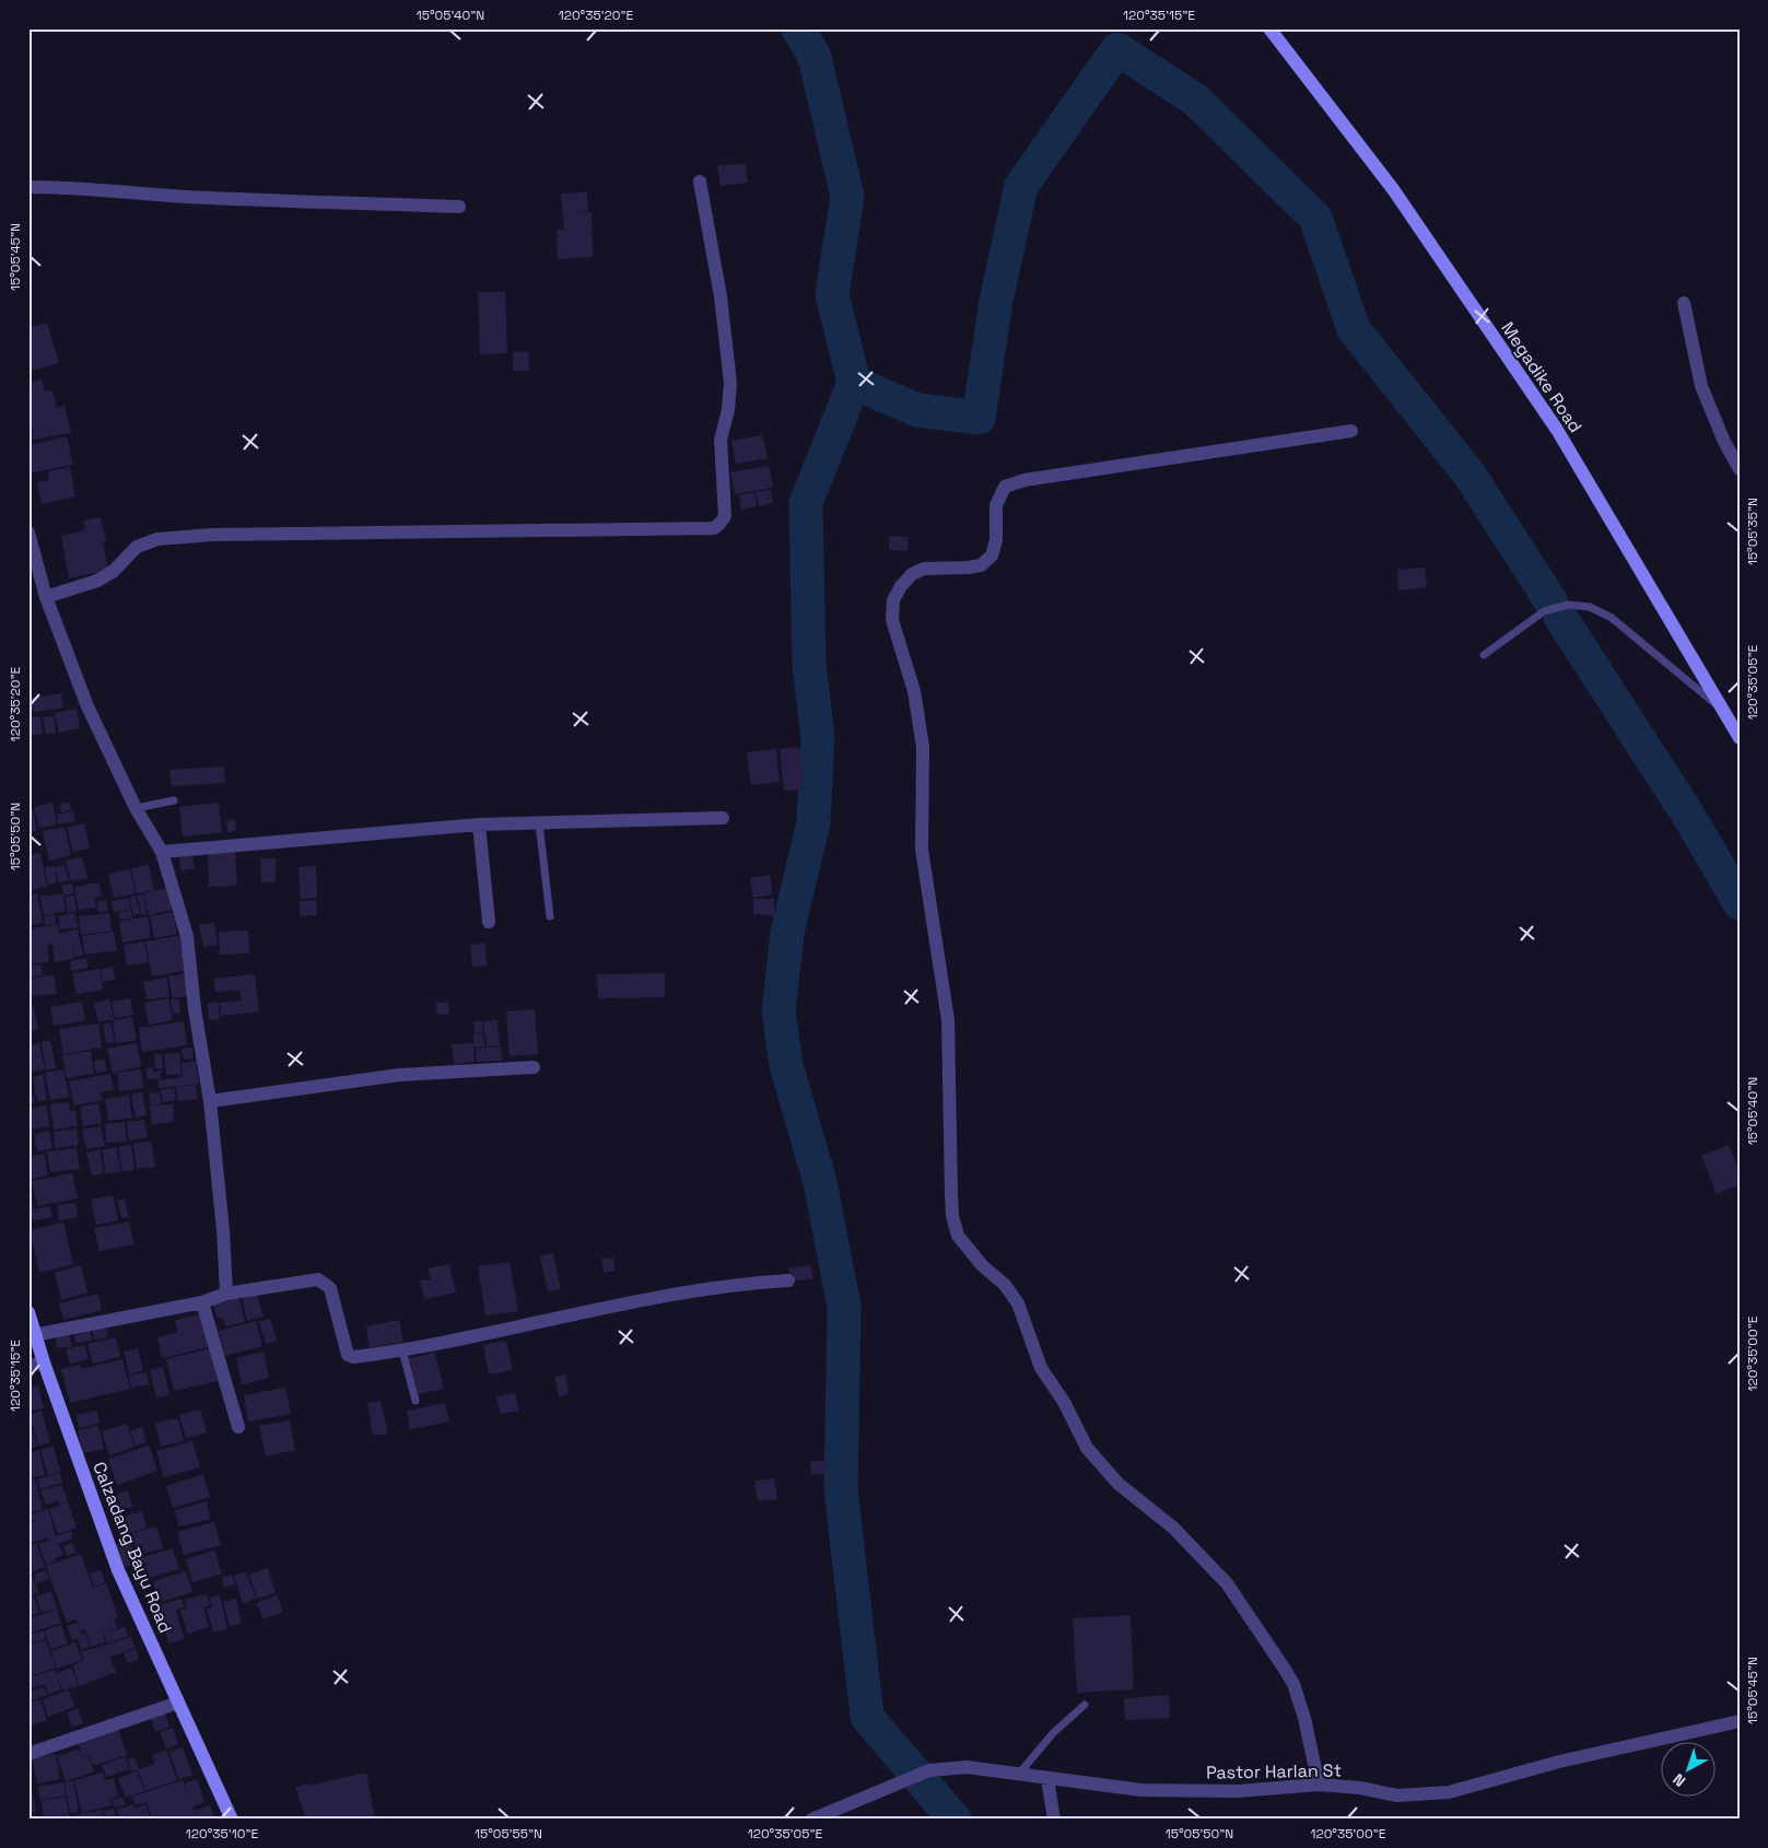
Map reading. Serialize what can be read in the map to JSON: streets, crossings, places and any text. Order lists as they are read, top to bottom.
{
  "streets": {
    "main road": ["Megadike Road", "Calzadang Bayu Road"],
    "street": ["Pastor Harlan St"]
  },
  "north": "bottom left",
  "coordinates": [
    "15°05'40\"N",
    "120°35'20\"E",
    "120°35'15\"E",
    "15°05'45\"N",
    "15°05'35\"N",
    "120°35'05\"E",
    "15°05'50\"N",
    "120°35'00\"E",
    "120°35'10\"E",
    "15°05'55\"N"
  ]
}
